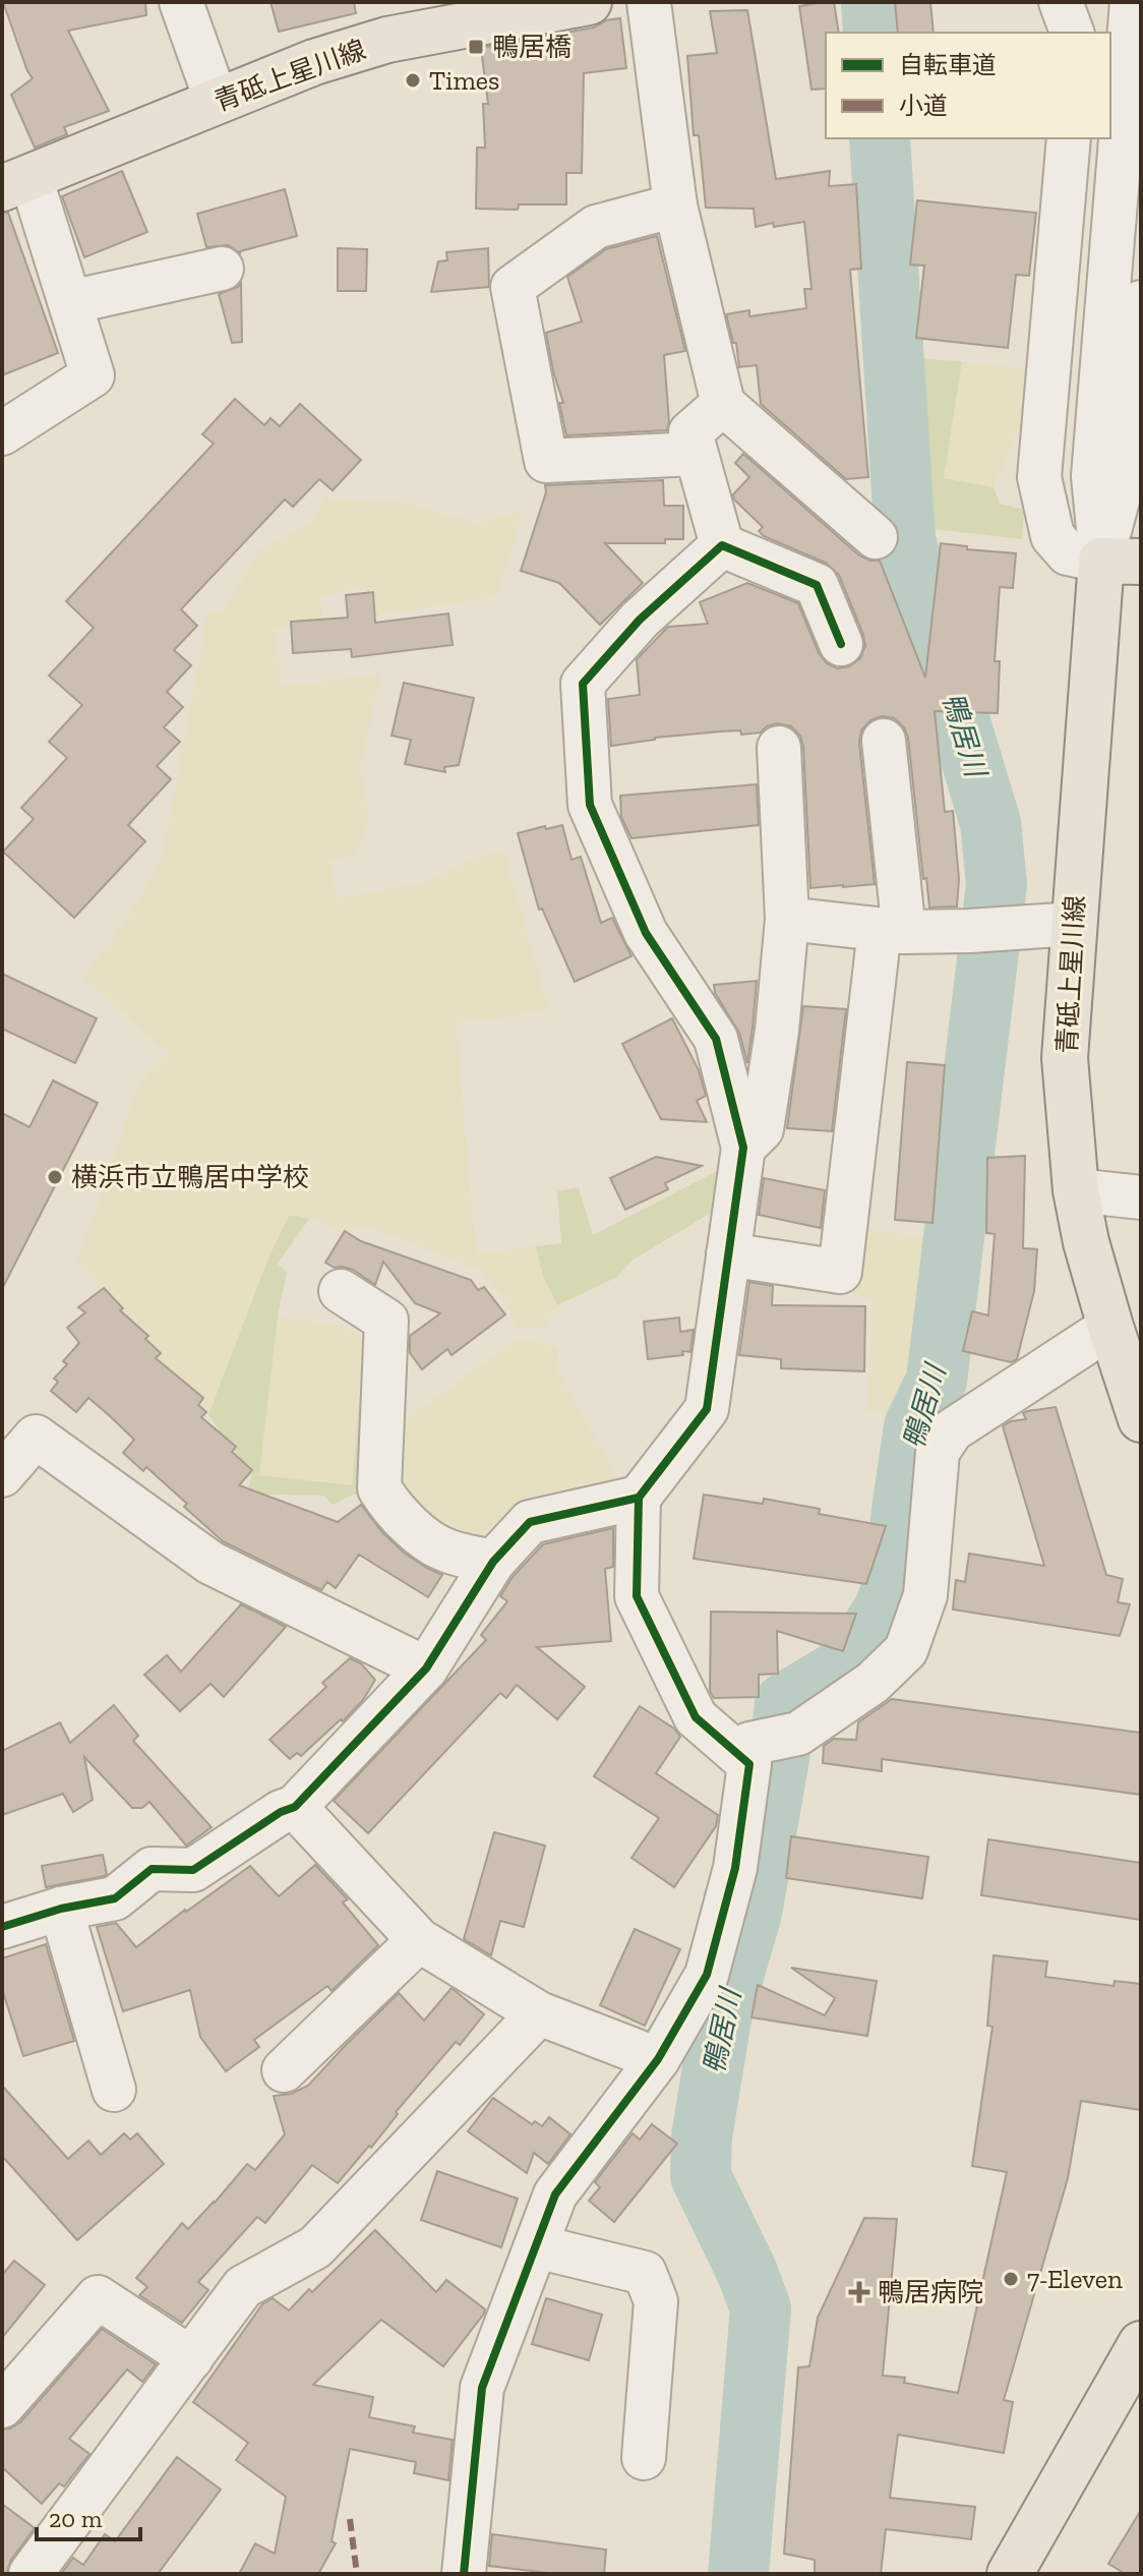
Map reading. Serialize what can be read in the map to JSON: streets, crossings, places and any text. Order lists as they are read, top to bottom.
{
  "streets": {
    "main road": ["青砥上星川線"]
  },
  "water": ["鴨居川"],
  "places": {
    "transit": ["鴨居橋"],
    "other": ["Times", "横浜市立鴨居中学校", "7-Eleven"],
    "health": ["鴨居病院"]
  },
  "legend": ["自転車道", "小道"],
  "scale_bar": "20 m"
}
